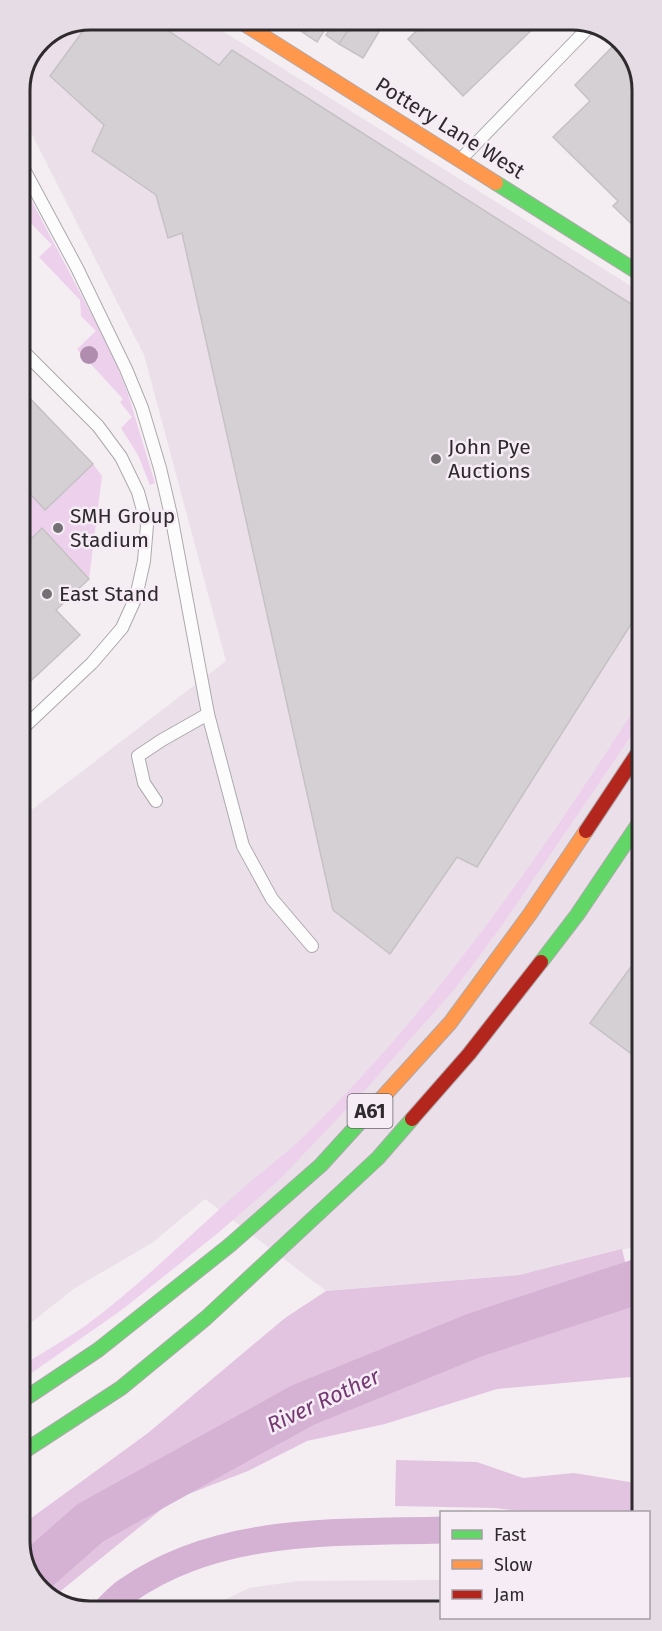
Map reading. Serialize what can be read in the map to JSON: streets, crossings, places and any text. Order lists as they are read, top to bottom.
{
  "streets": {
    "main road": ["Pottery Lane West", "A61"]
  },
  "water": ["River Rother"],
  "places": ["John Pye Auctions", "SMH Group Stadium", "East Stand"],
  "legend": ["Fast", "Slow", "Jam"]
}
